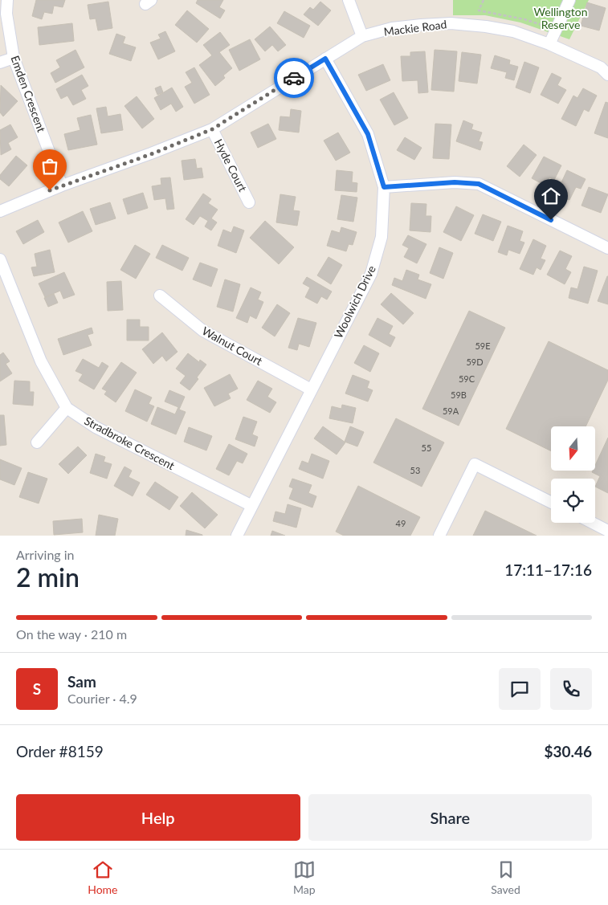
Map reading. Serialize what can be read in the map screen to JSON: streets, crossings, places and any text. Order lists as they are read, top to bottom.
{
  "streets": {
    "street": [
      "Mackie Road",
      "Emden Crescent",
      "Hyde Court",
      "Woolwich Drive",
      "Walnut Court",
      "Stradbroke Crescent"
    ]
  },
  "crossings": [
    ["Mackie Road", "Emden Crescent"],
    ["Mackie Road", "Hyde Court"],
    ["Mackie Road", "Woolwich Drive"],
    ["Woolwich Drive", "Walnut Court"],
    ["Woolwich Drive", "Stradbroke Crescent"]
  ],
  "parks": ["Wellington Reserve"],
  "house_numbers": [
    "59E",
    "59D",
    "59C",
    "59B",
    "59A",
    "55",
    "53",
    "49"
  ],
  "north": "bottom",
  "page": {
    "heading": ["2 min", "Arriving in", "17:11–17:16"],
    "panel": [
      "Sam",
      "Courier · 4.9",
      "Order #8159",
      "$30.46"
    ],
    "bar": "On the way · 210 m",
    "round": "S",
    "buttons": ["Help", "Share"],
    "tabs": ["Home", "Map", "Saved"]
  }
}
